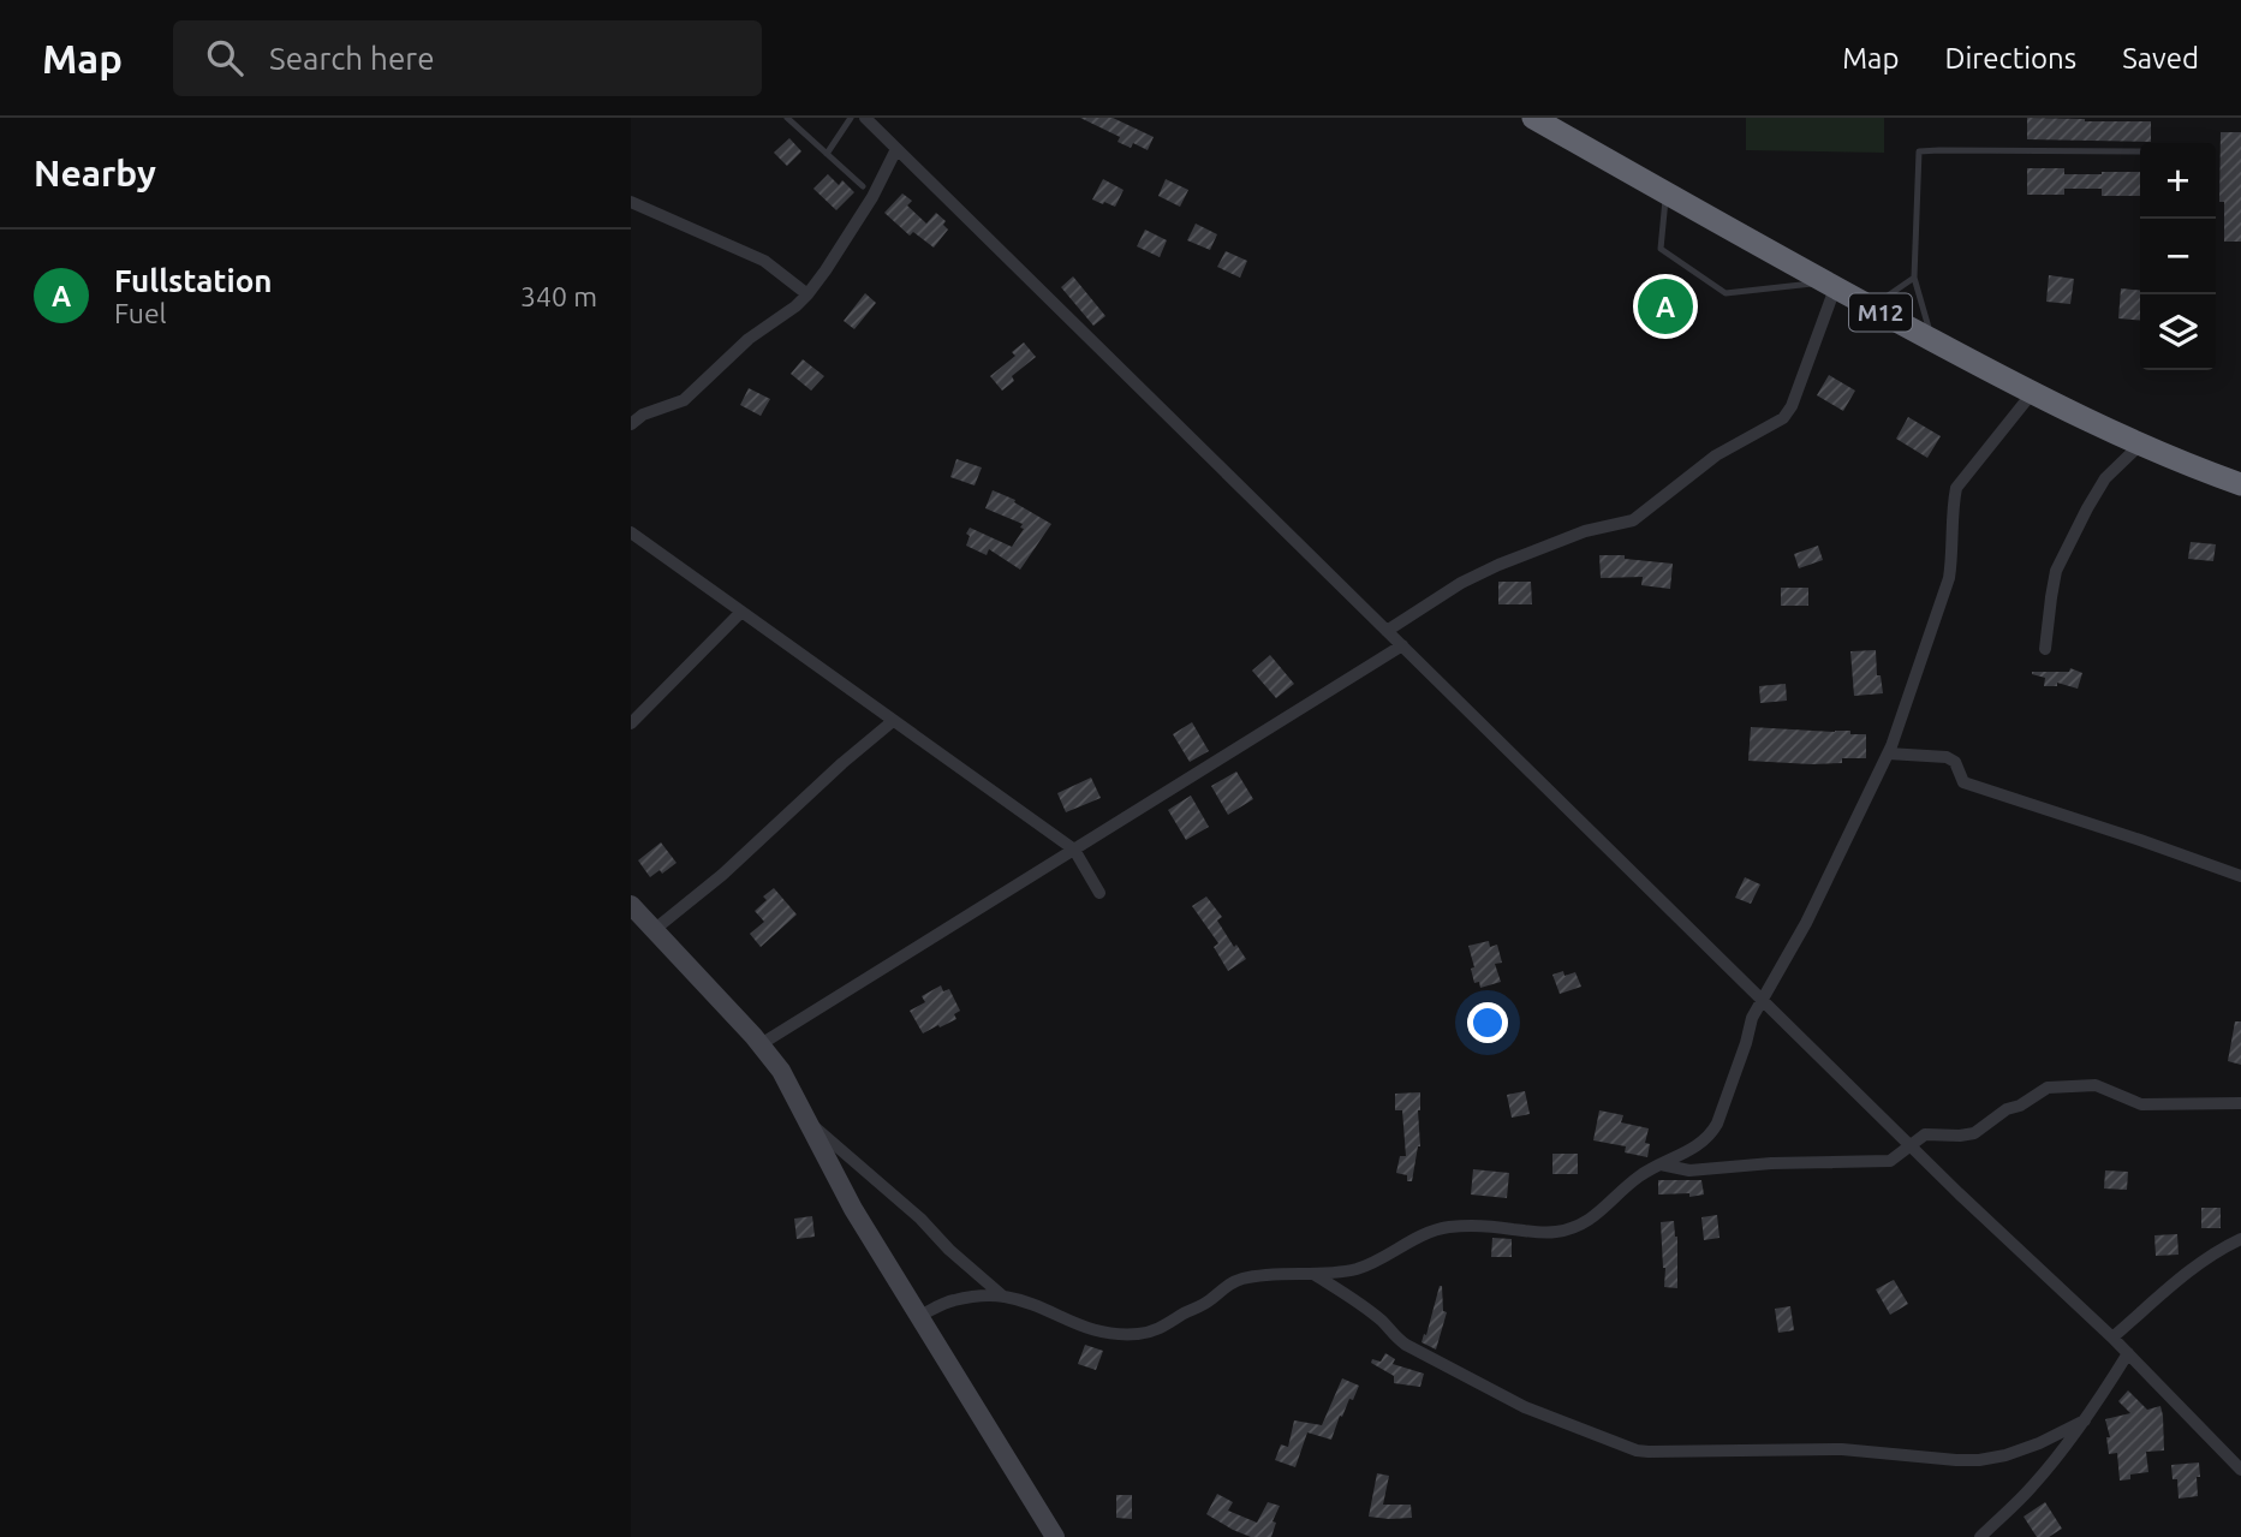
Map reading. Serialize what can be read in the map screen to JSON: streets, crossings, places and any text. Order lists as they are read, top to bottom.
{
  "streets": {
    "highway": ["M12"]
  },
  "page": {
    "header": "Map",
    "search": "Search here",
    "nav": ["Map", "Directions", "Saved"],
    "heading": "Nearby",
    "map_buttons": ["+", "−"],
    "list": [
      {
        "mark": "A",
        "name": "Fullstation",
        "note": "Fuel",
        "value": "340 m"
      }
    ],
    "pins": "A"
  }
}
